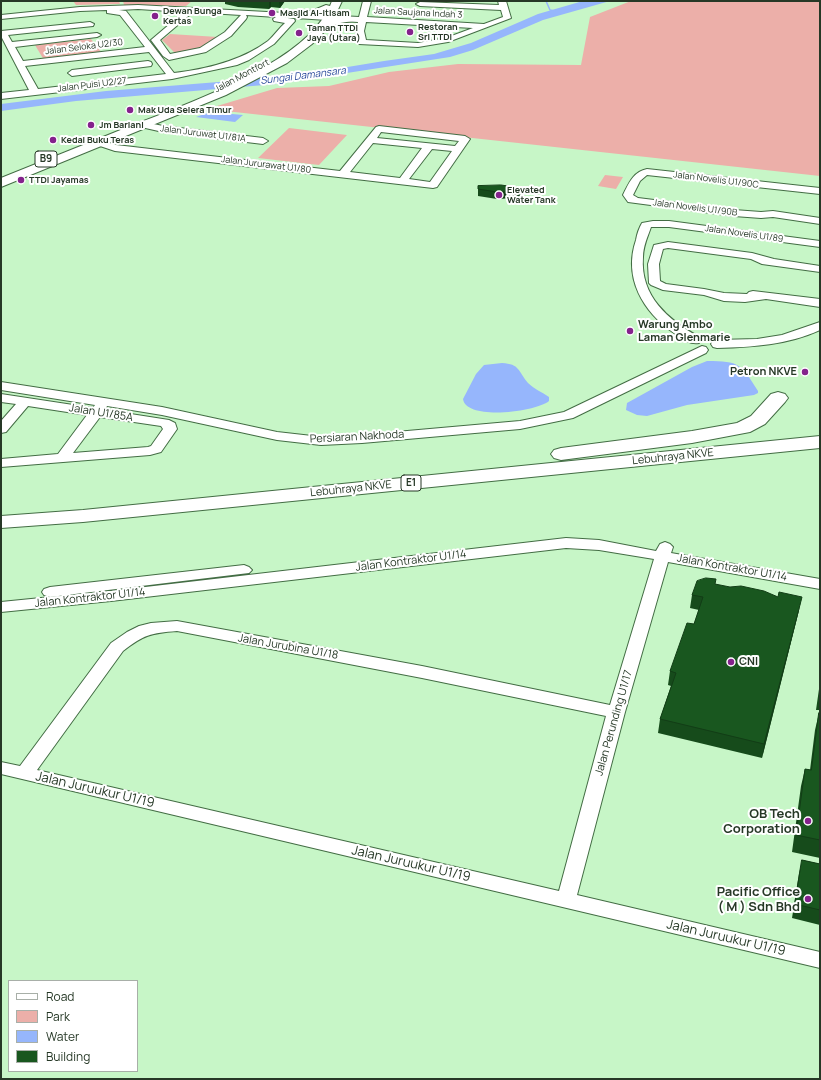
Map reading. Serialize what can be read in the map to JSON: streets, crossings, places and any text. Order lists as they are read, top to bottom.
{
  "streets": {
    "highway": ["Lebuhraya NKVE", "E1"],
    "main road": ["Jalan Montfort", "B9"],
    "street": [
      "Jalan Saujana Indah 3",
      "Jalan Seloka U2/30",
      "Jalan Puisi U2/27",
      "Jalan Juruwat U1/81A",
      "Jalan Jururawat U1/80",
      "Jalan Novelis U1/90C",
      "Jalan Novelis U1/90B",
      "Jalan Novelis U1/89",
      "Jalan U1/85A",
      "Persiaran Nakhoda",
      "Jalan Kontraktor U1/14",
      "Jalan Jurubina U1/18",
      "Jalan Perunding U1/17",
      "Jalan Juruukur U1/19"
    ]
  },
  "crossings": [
    ["Jalan Montfort", "Jalan Juruwat U1/81A"],
    ["Jalan Montfort", "Jalan Jururawat U1/80"],
    ["Jalan Juruwat U1/81A", "Jalan Jururawat U1/80"],
    ["Jalan Novelis U1/90C", "Jalan Novelis U1/90B"],
    ["Jalan Novelis U1/89", "Persiaran Nakhoda"],
    ["Jalan U1/85A", "Persiaran Nakhoda"],
    ["Jalan Kontraktor U1/14", "Jalan Perunding U1/17"],
    ["Jalan Jurubina U1/18", "Jalan Perunding U1/17"],
    ["Jalan Jurubina U1/18", "Jalan Juruukur U1/19"],
    ["Jalan Perunding U1/17", "Jalan Juruukur U1/19"]
  ],
  "water": ["Sungai Damansara"],
  "places": [
    "Masjid Al-Itisam",
    "Dewan Bunga Kertas",
    "Restoran Sri TTDI",
    "Taman TTDI Jaya (Utara)",
    "Mak Uda Selera Timur",
    "Jm Bariani",
    "Kedai Buku Teras",
    "TTDI Jayamas",
    "Elevated Water Tank",
    "Warung Ambo Laman Glenmarie",
    "Petron NKVE",
    "CNI",
    "OB Tech Corporation",
    "Pacific Office ( M ) Sdn Bhd"
  ],
  "legend": [
    "Road",
    "Park",
    "Water",
    "Building"
  ]
}
